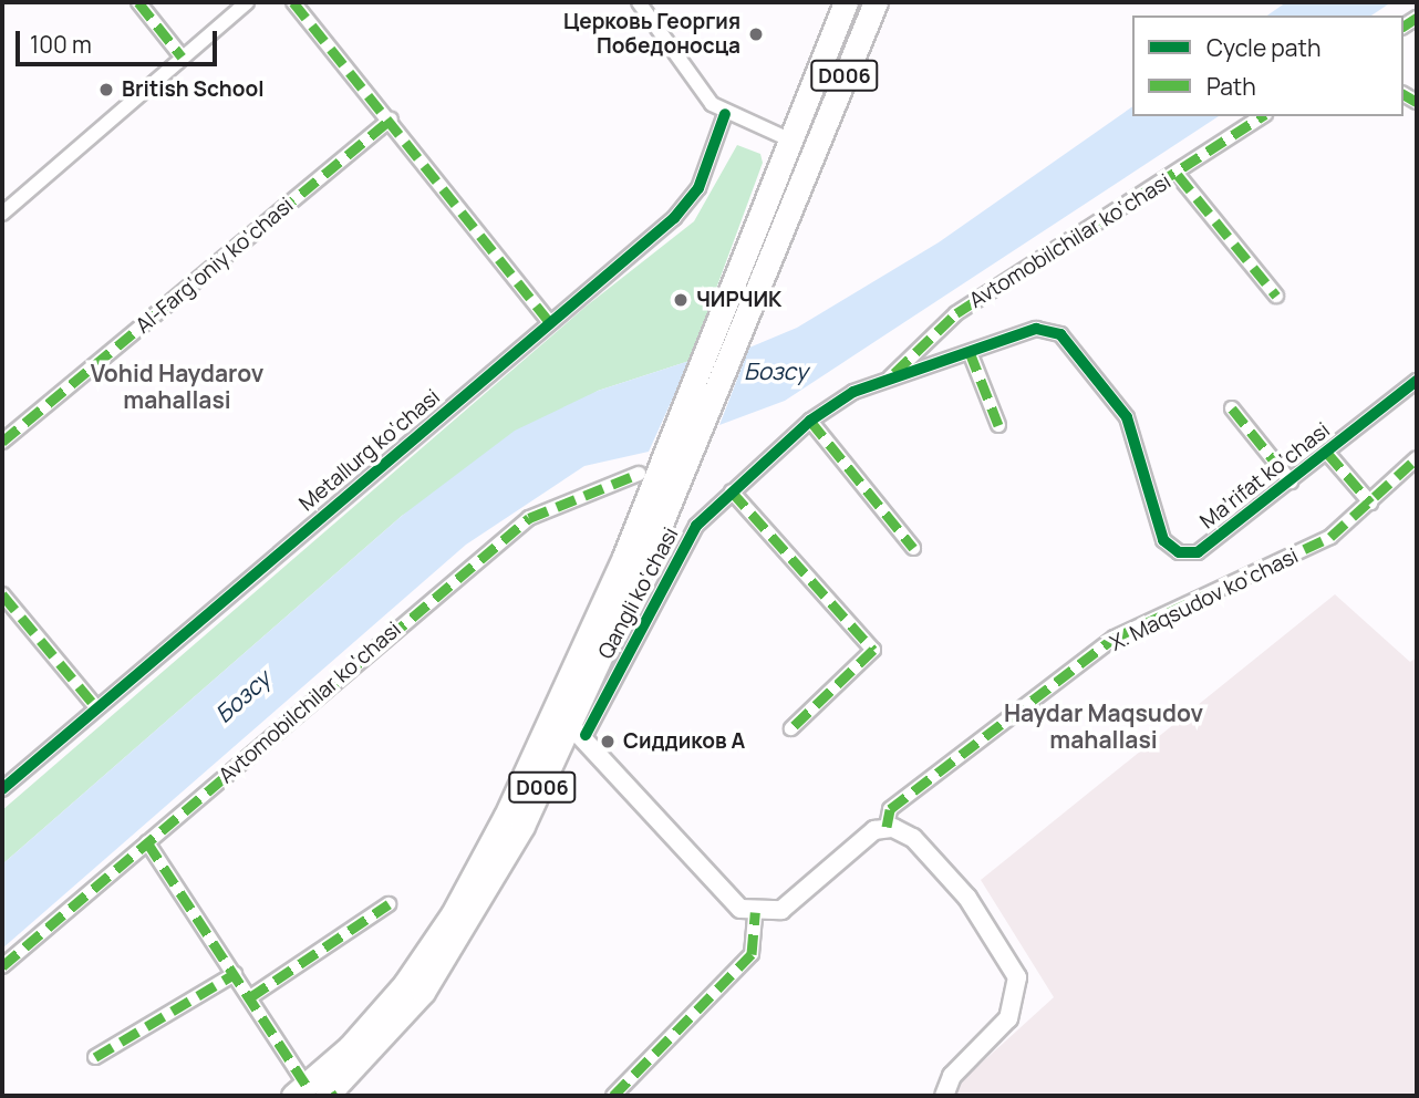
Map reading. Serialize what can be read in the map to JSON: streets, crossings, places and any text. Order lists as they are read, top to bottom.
{
  "streets": {
    "main road": ["D006", "Qangli ko‘chasi"],
    "street": [
      "Avtomobilchilar ko‘chasi",
      "Al-Farg‘oniy ko‘chasi",
      "Metallurg ko‘chasi",
      "Maʼrifat ko‘chasi",
      "X. Maqsudov ko‘chasi"
    ]
  },
  "crossings": [
    ["D006", "Qangli ko‘chasi"],
    ["Avtomobilchilar ko‘chasi", "Maʼrifat ko‘chasi"],
    ["Maʼrifat ko‘chasi", "Qangli ko‘chasi"],
    ["Maʼrifat ko‘chasi", "X. Maqsudov ko‘chasi"]
  ],
  "districts": ["Vohid Haydarov mahallasi", "Haydar Maqsudov mahallasi"],
  "water": ["Бозсу"],
  "places": [
    "Церковь Георгия Победоносца",
    "British School",
    "ЧИРЧИК",
    "Сиддиков А"
  ],
  "legend": ["Cycle path", "Path"],
  "scale_bar": "100 m"
}
